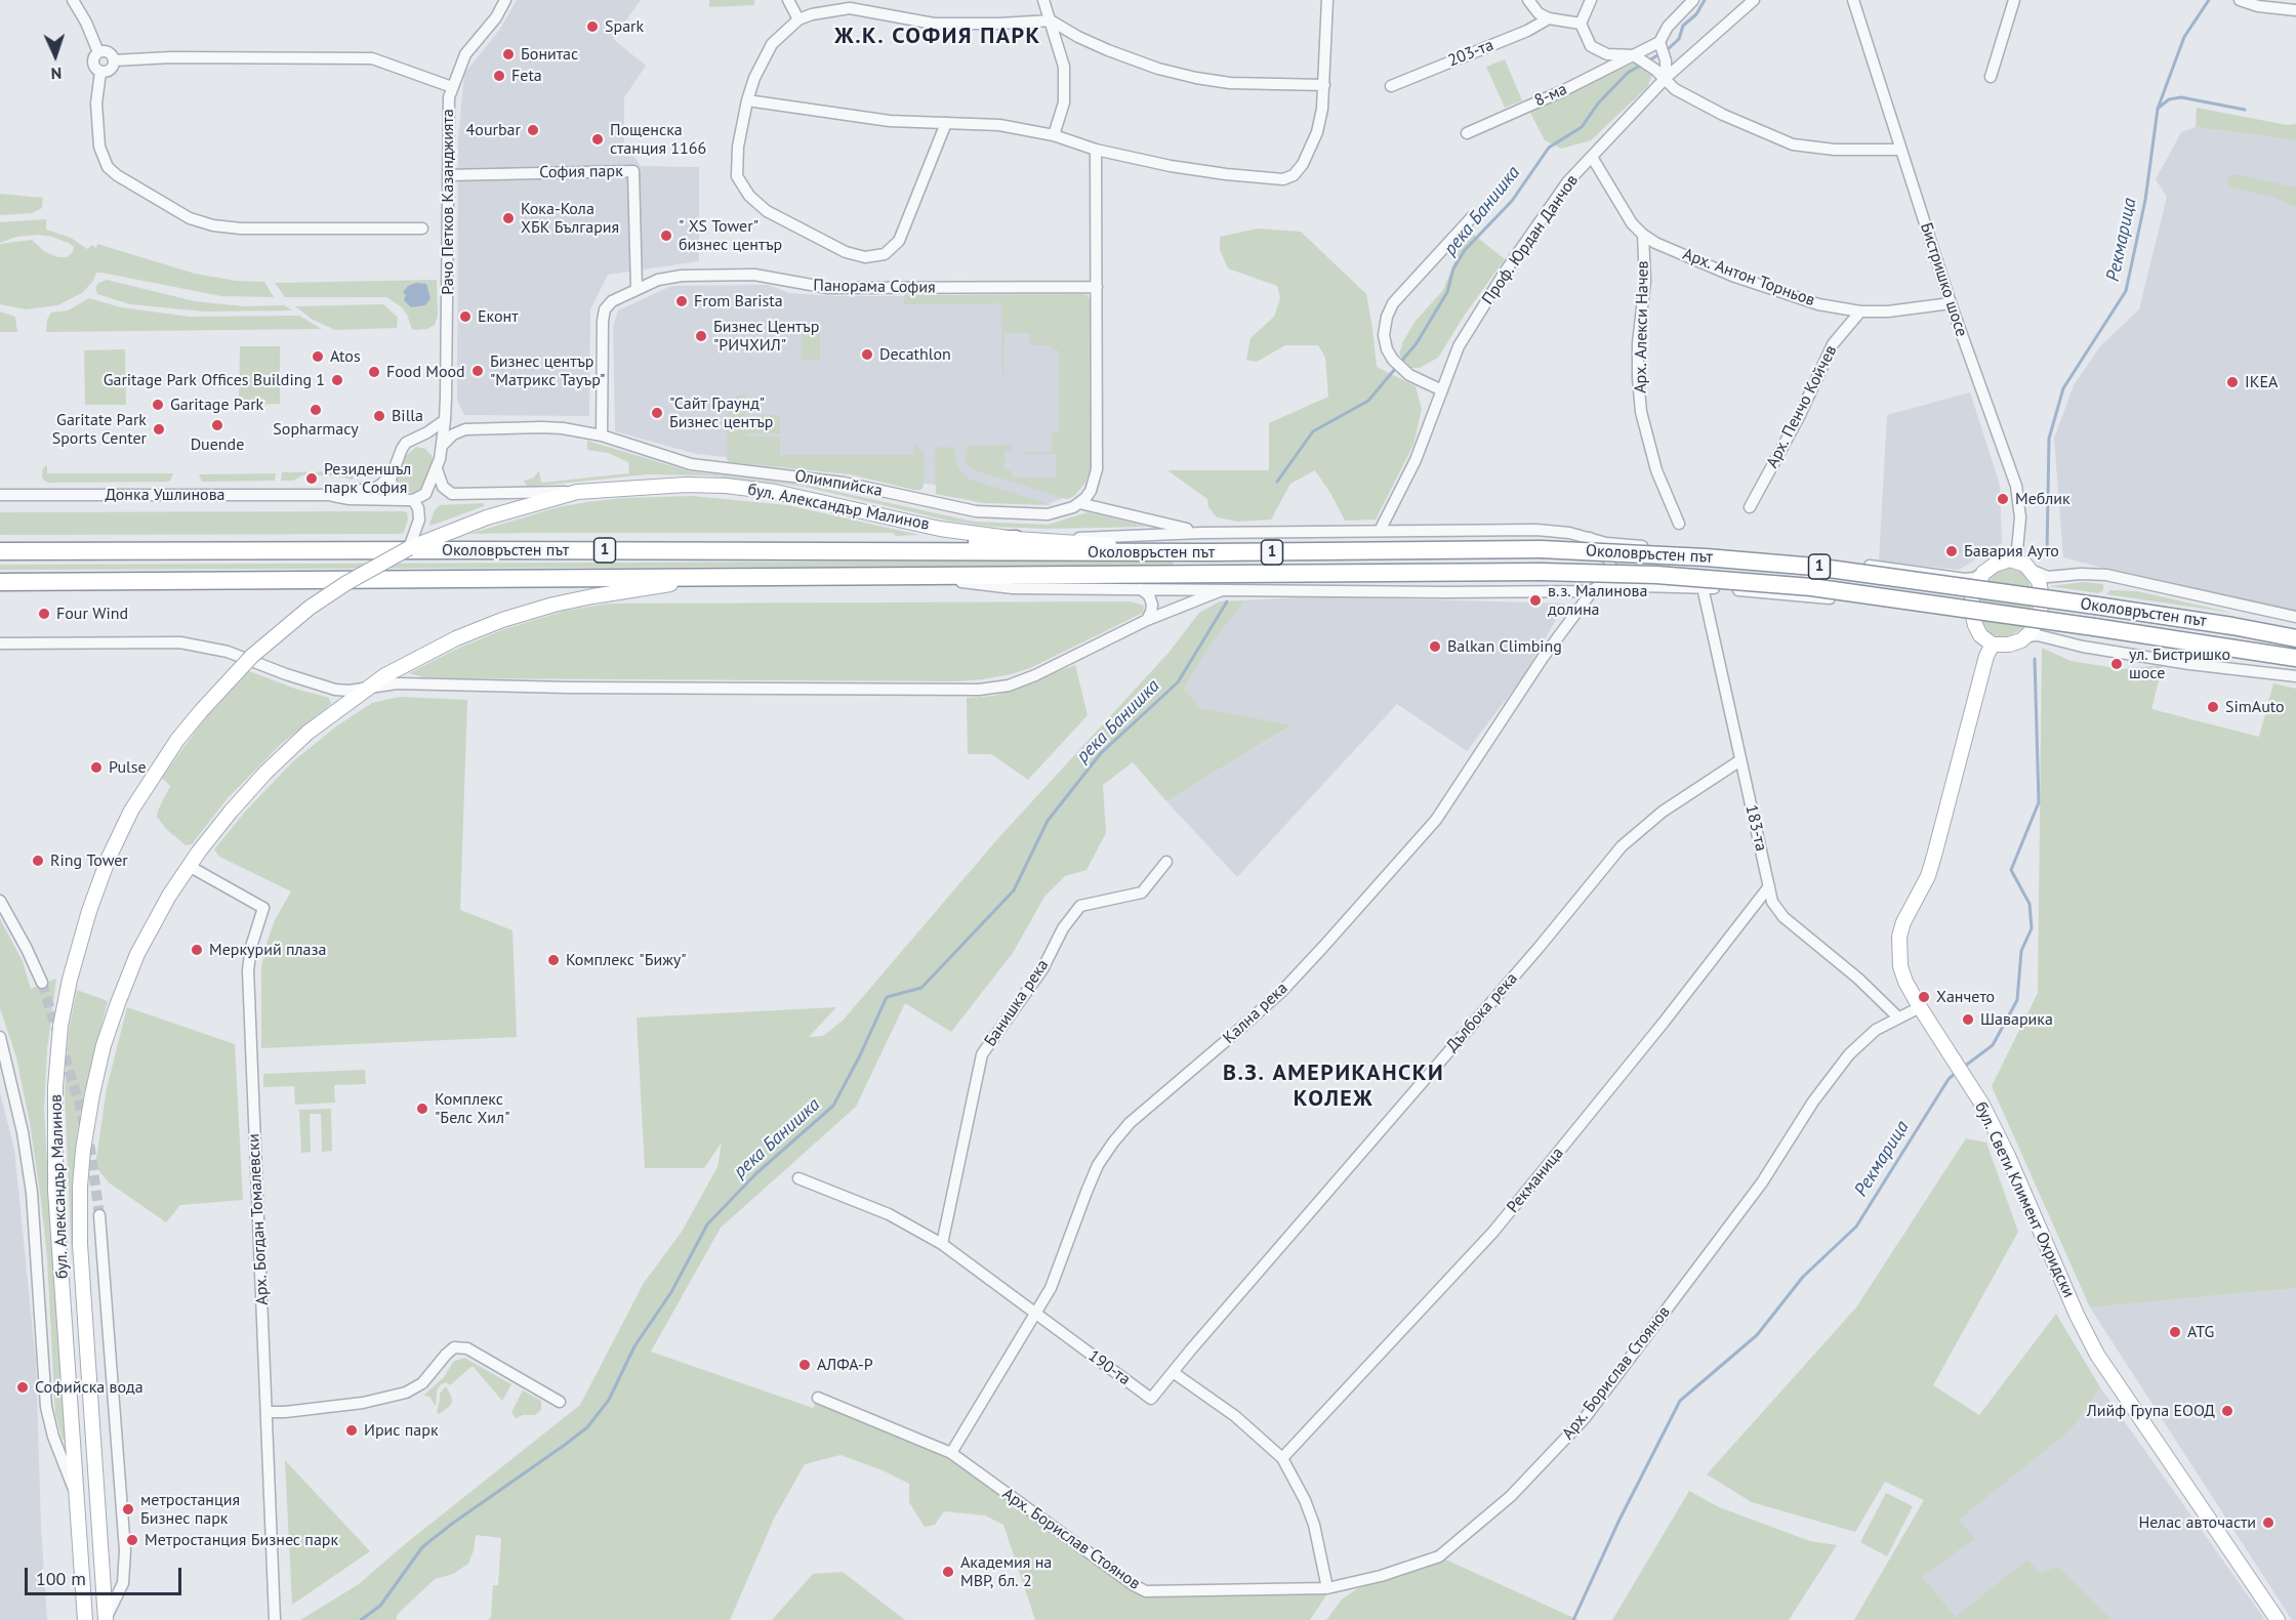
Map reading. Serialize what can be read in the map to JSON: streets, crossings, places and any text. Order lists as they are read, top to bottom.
{
  "streets": {
    "highway": ["Околовръстен път", "1"],
    "main road": ["бул. Александър Малинов", "бул. Свети Климент Охридски"],
    "street": [
      "203-та",
      "8-ма",
      "София парк",
      "Рачо Петков Казанджията",
      "Проф. Юрдан Данчов",
      "Арх. Антон Торньов",
      "Бистришко шосе",
      "Панорама София",
      "Арх. Алекси Начев",
      "Арх. Пенчо Койчев",
      "Олимпийска",
      "Донка Ушлинова",
      "183-та",
      "Банишка река",
      "Дълбока река",
      "Кална река",
      "Рекманица",
      "Арх. Богдан Томалевски",
      "190-та",
      "Арх. Борислав Стоянов"
    ]
  },
  "crossings": [
    ["София парк", "Рачо Петков Казанджията"],
    ["София парк", "Панорама София"],
    ["Рачо Петков Казанджията", "Донка Ушлинова"],
    ["Проф. Юрдан Данчов", "Арх. Антон Торньов"],
    ["Арх. Антон Торньов", "Бистришко шосе"],
    ["Арх. Антон Торньов", "Арх. Алекси Начев"],
    ["Арх. Антон Торньов", "Арх. Пенчо Койчев"],
    ["Бистришко шосе", "бул. Свети Климент Охридски"],
    ["Панорама София", "Олимпийска"],
    ["бул. Александър Малинов", "Околовръстен път"],
    ["бул. Александър Малинов", "Арх. Богдан Томалевски"],
    ["183-та", "Дълбока река"],
    ["183-та", "Рекманица"],
    ["183-та", "Арх. Борислав Стоянов"],
    ["Банишка река", "190-та"],
    ["Дълбока река", "190-та"],
    ["Кална река", "190-та"],
    ["Кална река", "Арх. Борислав Стоянов"],
    ["бул. Свети Климент Охридски", "Арх. Борислав Стоянов"]
  ],
  "districts": ["Ж.К. СОФИЯ ПАРК", "В.З. АМЕРИКАНСКИ КОЛЕЖ"],
  "water": ["река Банишка", "Рекмарица"],
  "places": [
    "Spark",
    "Бонитас",
    "Feta",
    "4ourbar",
    "Пощенска станция 1166",
    "Кока-Кола ХБК България",
    "\" XS Tower\" бизнес център",
    "From Barista",
    "Еконт",
    "Бизнес Център \"РИЧХИЛ\"",
    "Decathlon",
    "Atos",
    "Бизнес център \"Матрикс Тауър\"",
    "Food Mood",
    "Garitage Park Offices Building 1",
    "IKEA",
    "Garitage Park",
    "Sopharmacy",
    "\"Сайт Граунд\" Бизнес център",
    "Billa",
    "Duende",
    "Garitate Park Sports Center",
    "Резиденшъл парк София",
    "Меблик",
    "Бавария Ауто",
    "в.з. Малинова долина",
    "Four Wind",
    "Balkan Climbing",
    "ул. Бистришко шосе",
    "SimAuto",
    "Pulse",
    "Ring Tower",
    "Меркурий плаза",
    "Комплекс \"Бижу\"",
    "Ханчето",
    "Шаварика",
    "Комплекс \"Белс Хил\"",
    "ATG",
    "АЛФА-Р",
    "Софийска вода",
    "Лийф Група ЕООД",
    "Ирис парк",
    "метростанция Бизнес парк",
    "Нелас авточасти",
    "Метростанция Бизнес парк",
    "Академия на МВР, бл. 2"
  ],
  "scale_bar": "100 m",
  "north": "bottom"
}
